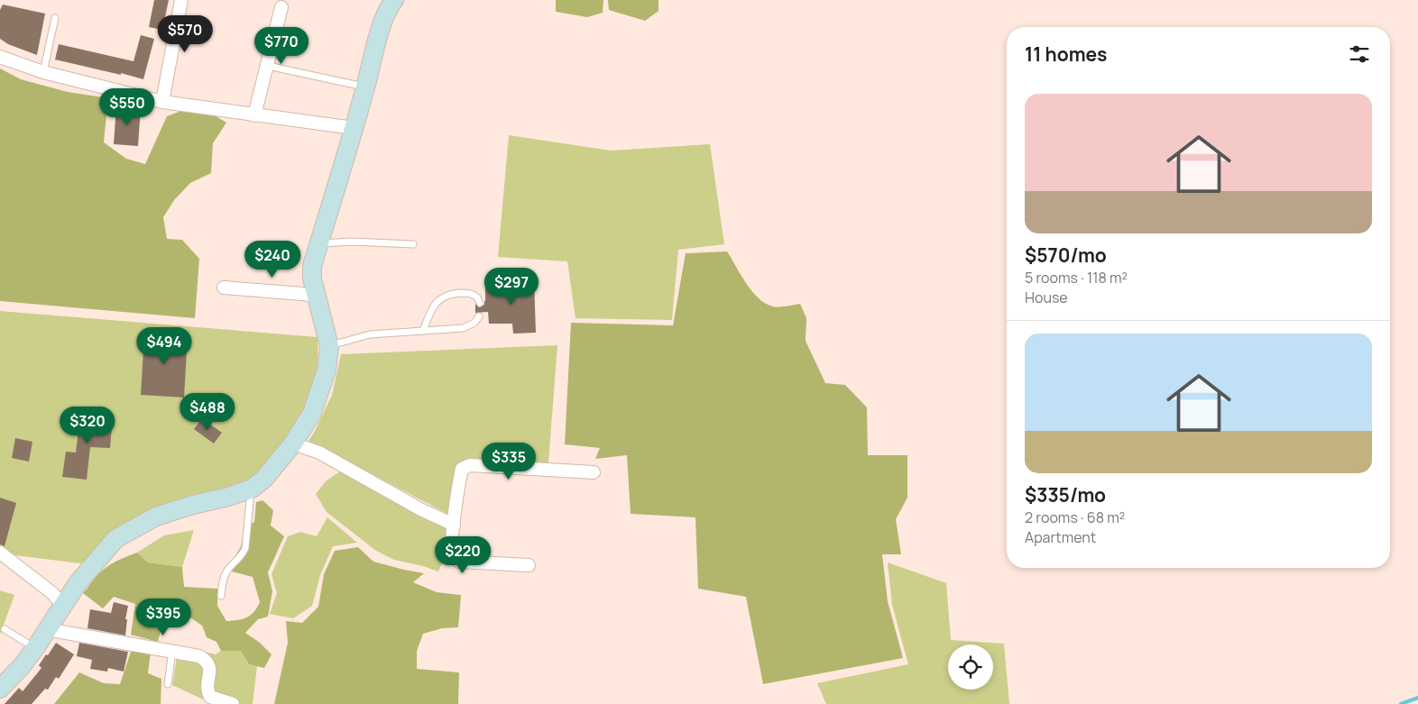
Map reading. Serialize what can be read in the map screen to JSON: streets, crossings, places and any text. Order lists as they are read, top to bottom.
{
  "page": {
    "price": [
      "$570",
      "$770",
      "$550",
      "$240",
      "$297",
      "$494",
      "$488",
      "$320",
      "$335",
      "$220",
      "$395"
    ],
    "heading": "11 homes",
    "list": [
      {
        "name": "$570/mo",
        "note": "5 rooms · 118 m² · House"
      },
      {
        "name": "$335/mo",
        "note": "2 rooms · 68 m² · Apartment"
      }
    ]
  }
}
